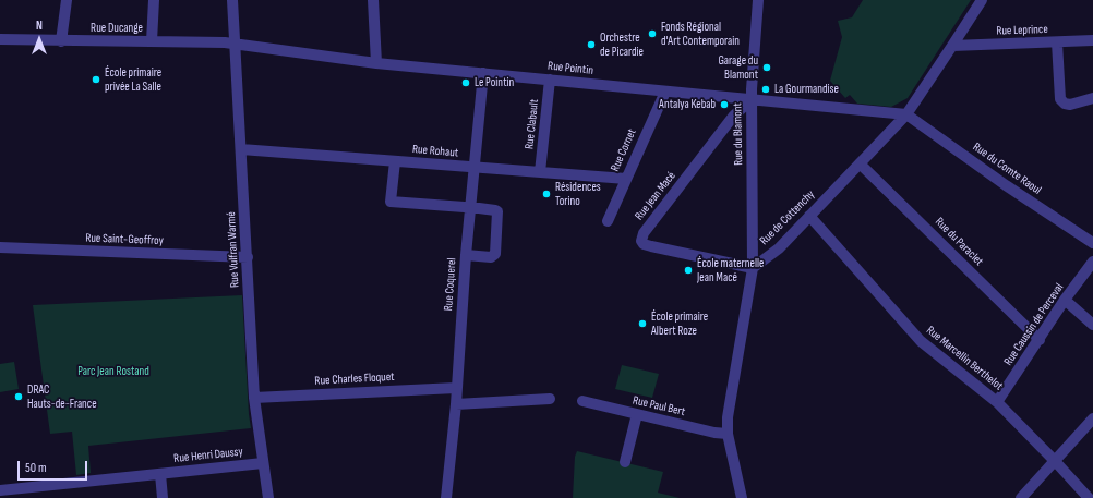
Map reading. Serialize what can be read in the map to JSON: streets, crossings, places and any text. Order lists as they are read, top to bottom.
{
  "streets": {
    "street": [
      "Rue Ducange",
      "Rue Leprince",
      "Rue Pointin",
      "Rue Clabault",
      "Rue du Blamont",
      "Rue Cornet",
      "Rue Rohaut",
      "Rue du Comte Raoul",
      "Rue Jean Macé",
      "Rue de Cottenchy",
      "Rue Saint-Geoffroy",
      "Rue du Paraclet",
      "Rue Vulfran Warmé",
      "Rue Coquerel",
      "Rue Caussin de Perceval",
      "Rue Marcellin Berthelot",
      "Rue Charles Floquet",
      "Rue Paul Bert",
      "Rue Henri Daussy"
    ]
  },
  "crossings": [
    ["Rue Ducange", "Rue Pointin"],
    ["Rue Ducange", "Rue Vulfran Warmé"],
    ["Rue Leprince", "Rue de Cottenchy"],
    ["Rue Pointin", "Rue Clabault"],
    ["Rue Pointin", "Rue du Blamont"],
    ["Rue Pointin", "Rue Cornet"],
    ["Rue Pointin", "Rue du Comte Raoul"],
    ["Rue Pointin", "Rue Jean Macé"],
    ["Rue Pointin", "Rue de Cottenchy"],
    ["Rue Pointin", "Rue Vulfran Warmé"],
    ["Rue Pointin", "Rue Coquerel"],
    ["Rue Clabault", "Rue Rohaut"],
    ["Rue du Blamont", "Rue Jean Macé"],
    ["Rue du Blamont", "Rue de Cottenchy"],
    ["Rue Cornet", "Rue Rohaut"],
    ["Rue Rohaut", "Rue Vulfran Warmé"],
    ["Rue Rohaut", "Rue Coquerel"],
    ["Rue du Comte Raoul", "Rue de Cottenchy"],
    ["Rue Jean Macé", "Rue de Cottenchy"],
    ["Rue de Cottenchy", "Rue du Paraclet"],
    ["Rue de Cottenchy", "Rue Marcellin Berthelot"],
    ["Rue Saint-Geoffroy", "Rue Vulfran Warmé"],
    ["Rue du Paraclet", "Rue Caussin de Perceval"],
    ["Rue Vulfran Warmé", "Rue Charles Floquet"],
    ["Rue Vulfran Warmé", "Rue Henri Daussy"],
    ["Rue Coquerel", "Rue Charles Floquet"],
    ["Rue Caussin de Perceval", "Rue Marcellin Berthelot"]
  ],
  "parks": ["Parc Jean Rostand"],
  "places": [
    "Fonds Régional d'Art Contemporain",
    "Orchestre de Picardie",
    "Garage du Blamont",
    "École primaire privée La Salle",
    "Le Pointin",
    "La Gourmandise",
    "Antalya Kebab",
    "Résidences Torino",
    "École maternelle Jean Macé",
    "École primaire Albert Roze",
    "DRAC Hauts-de-France"
  ],
  "scale_bar": "50 m",
  "north": "top"
}
